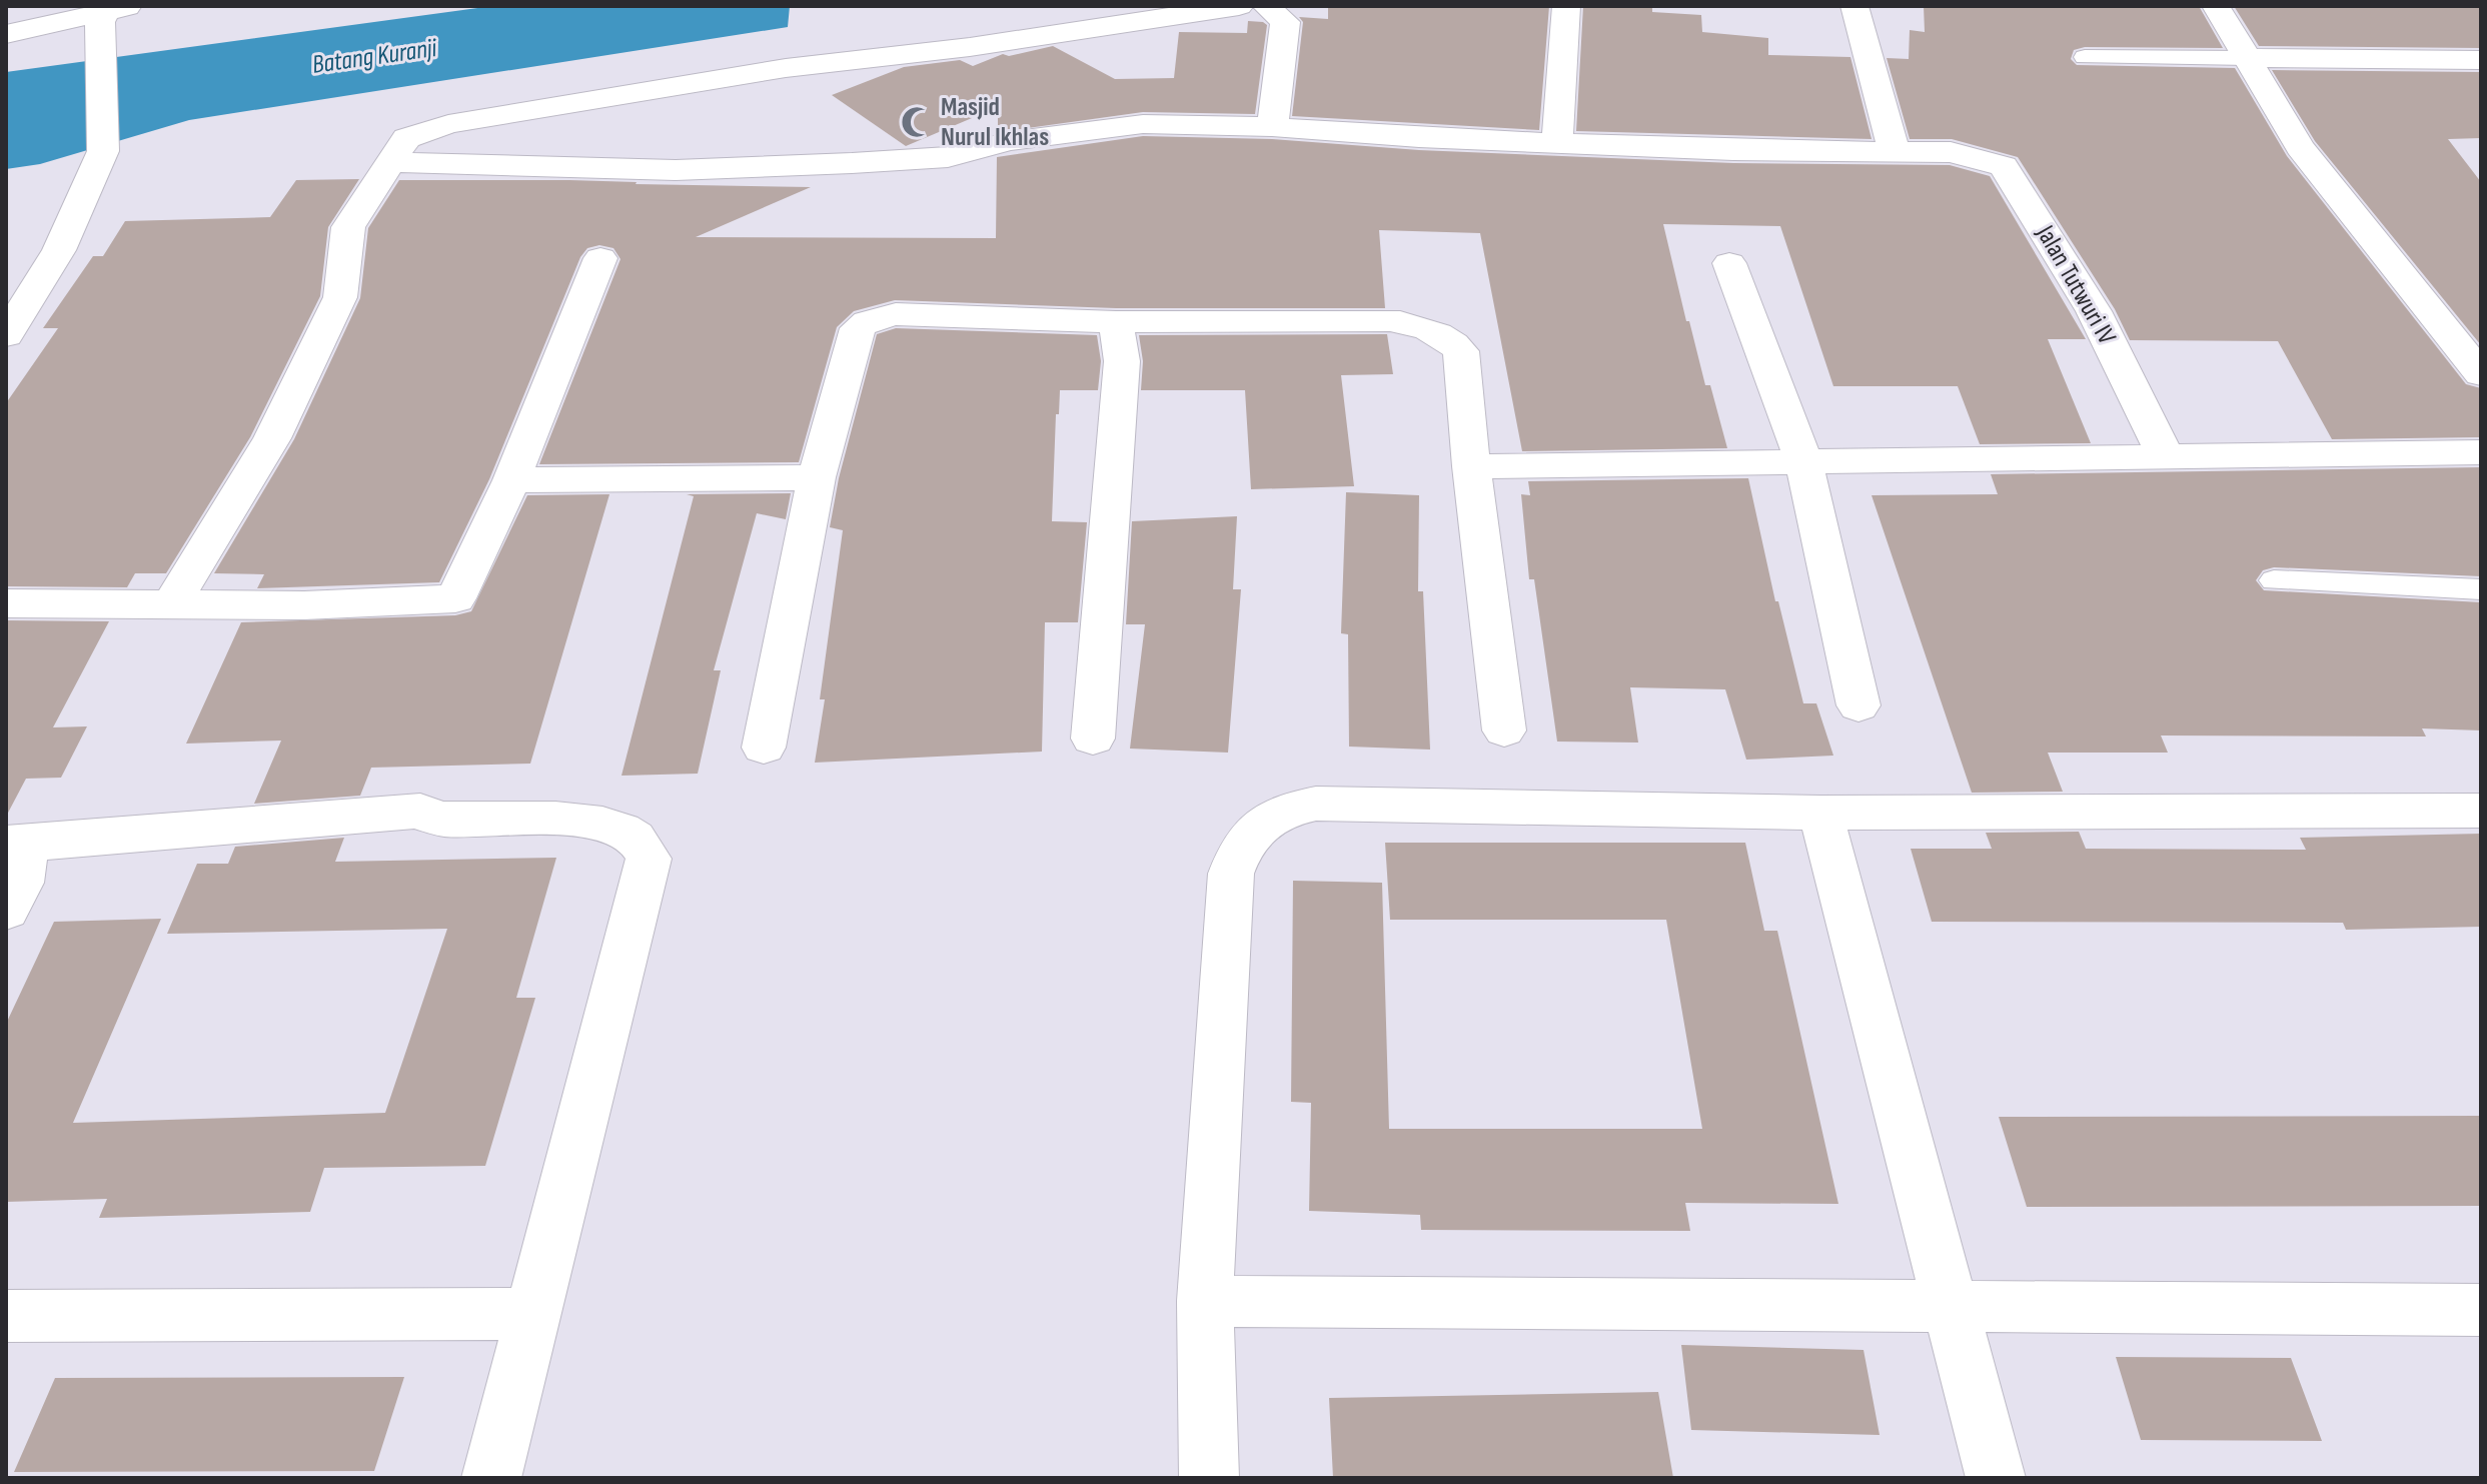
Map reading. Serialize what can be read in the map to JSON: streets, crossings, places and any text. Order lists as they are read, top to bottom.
{
  "streets": {
    "street": ["Jalan Tutwuri IV"]
  },
  "water": ["Batang Kuranji"],
  "places": {
    "mosque": ["Masjid Nurul Ikhlas"]
  }
}
